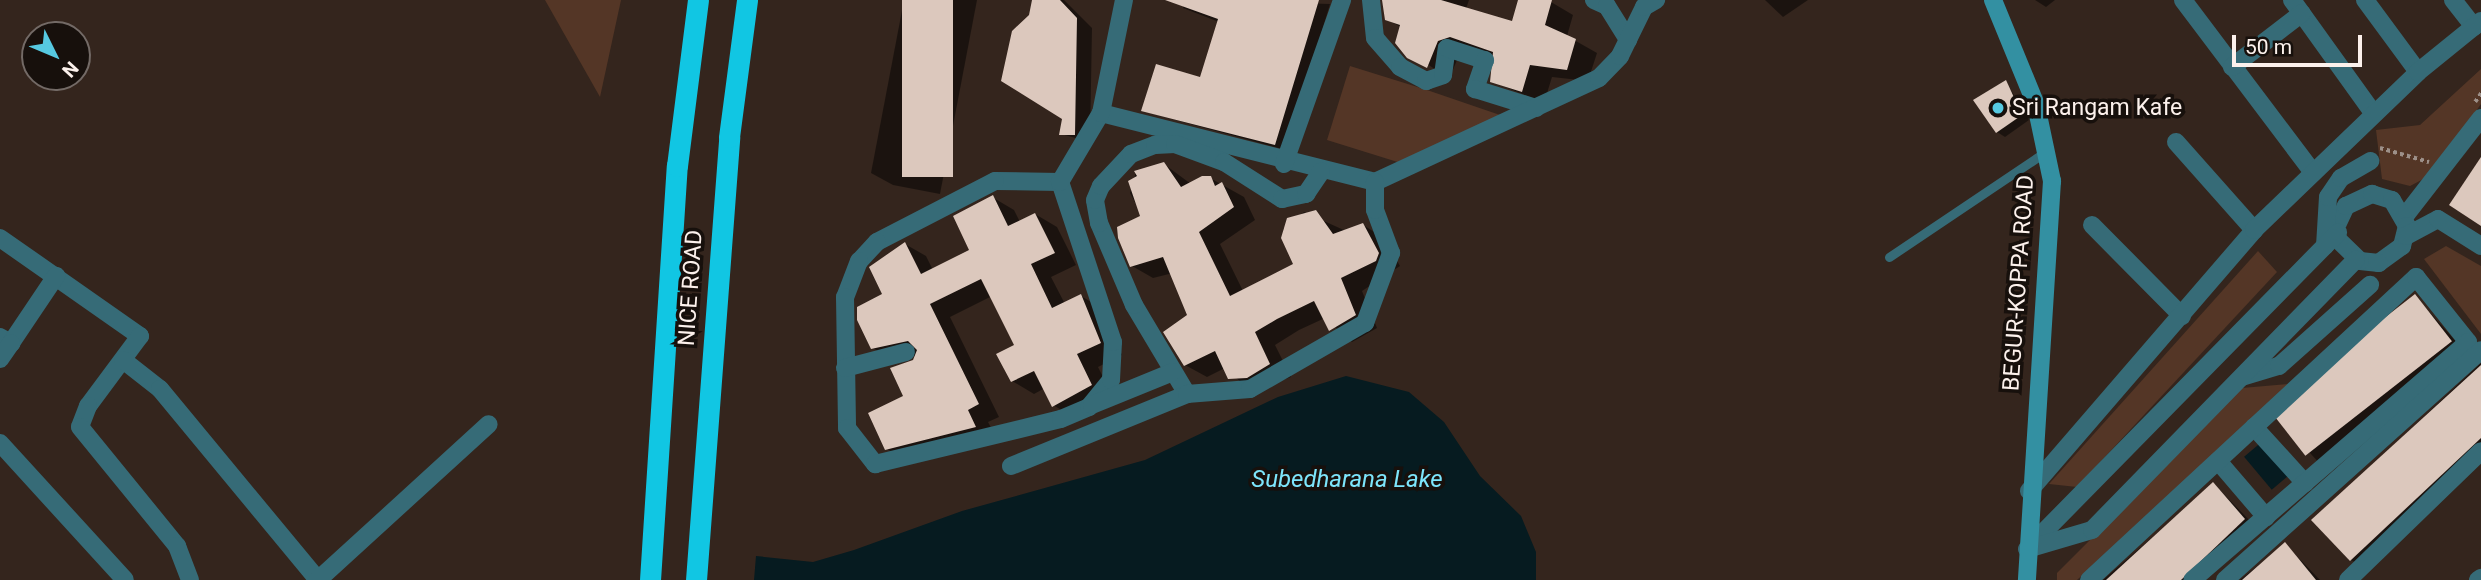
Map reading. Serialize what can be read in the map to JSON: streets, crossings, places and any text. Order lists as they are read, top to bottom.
{
  "streets": {
    "highway": ["NICE ROAD"],
    "main road": ["BEGUR-KOPPA ROAD"]
  },
  "water": ["Subedharana Lake"],
  "places": ["Sri Rangam Kafe"],
  "scale_bar": "50 m",
  "north": "bottom right"
}
